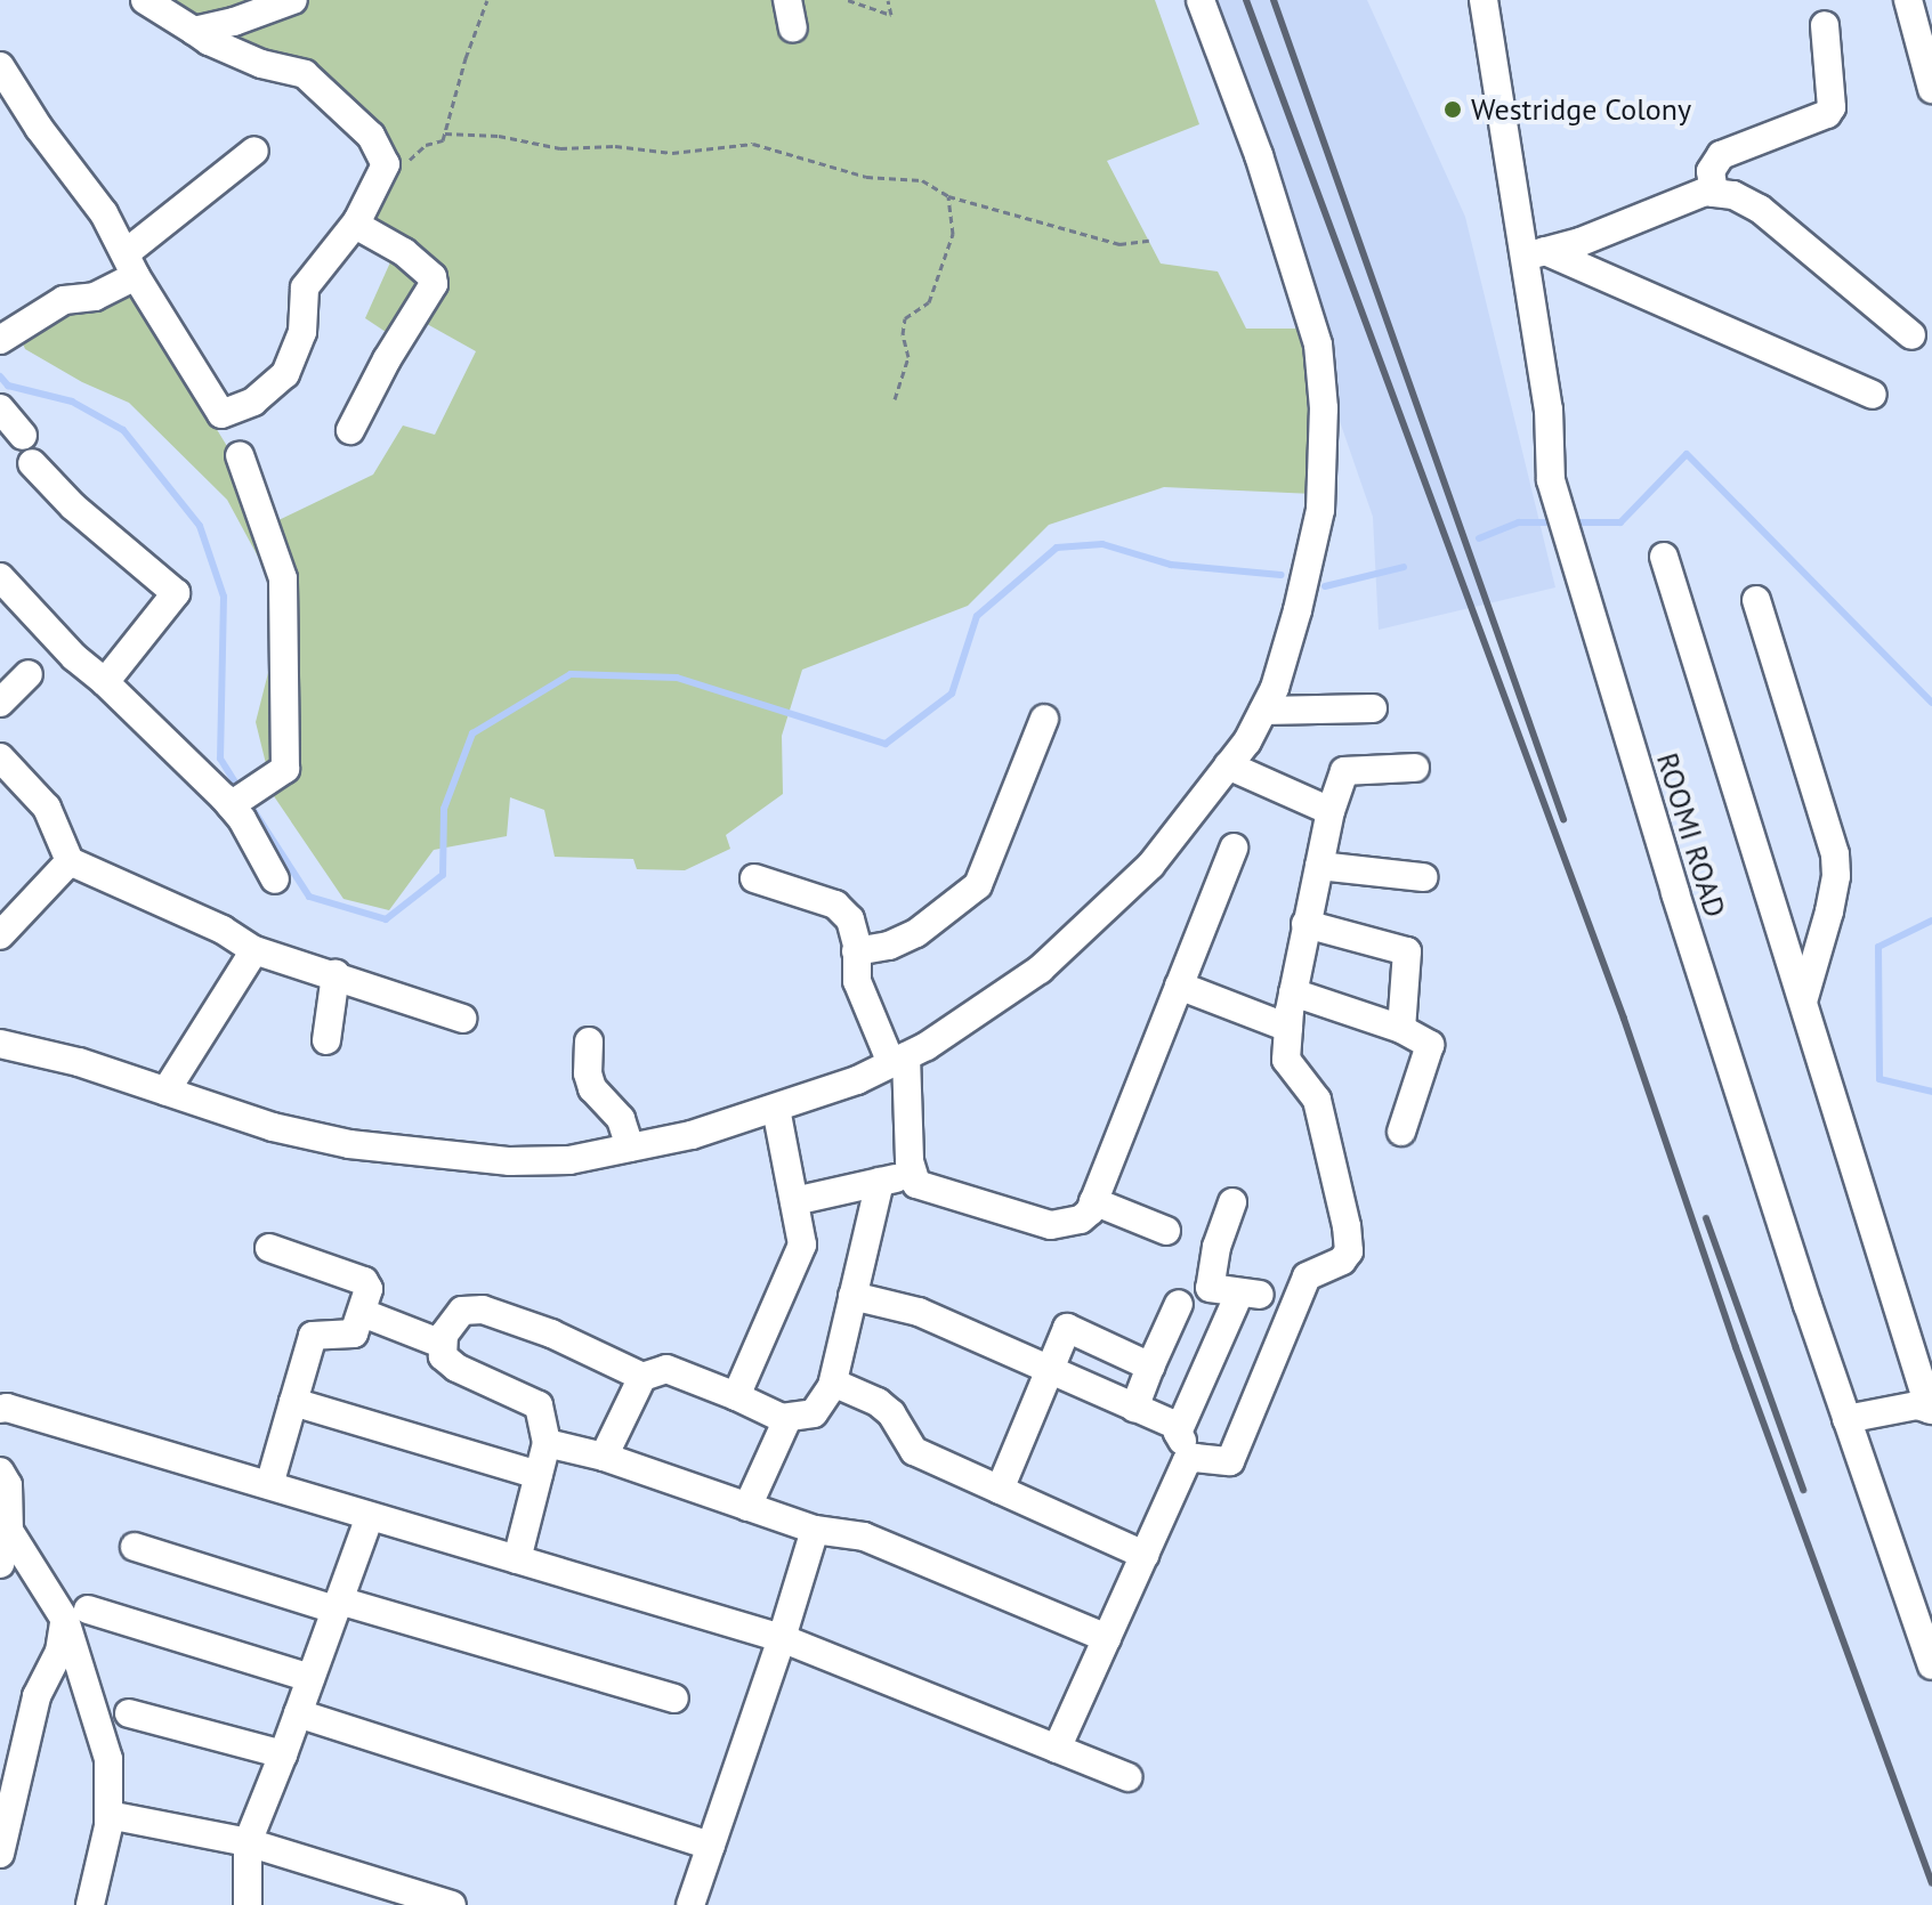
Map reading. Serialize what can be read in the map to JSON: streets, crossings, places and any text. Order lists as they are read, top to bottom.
{
  "streets": {
    "street": ["ROOMI ROAD"]
  },
  "places": ["Westridge Colony"]
}
